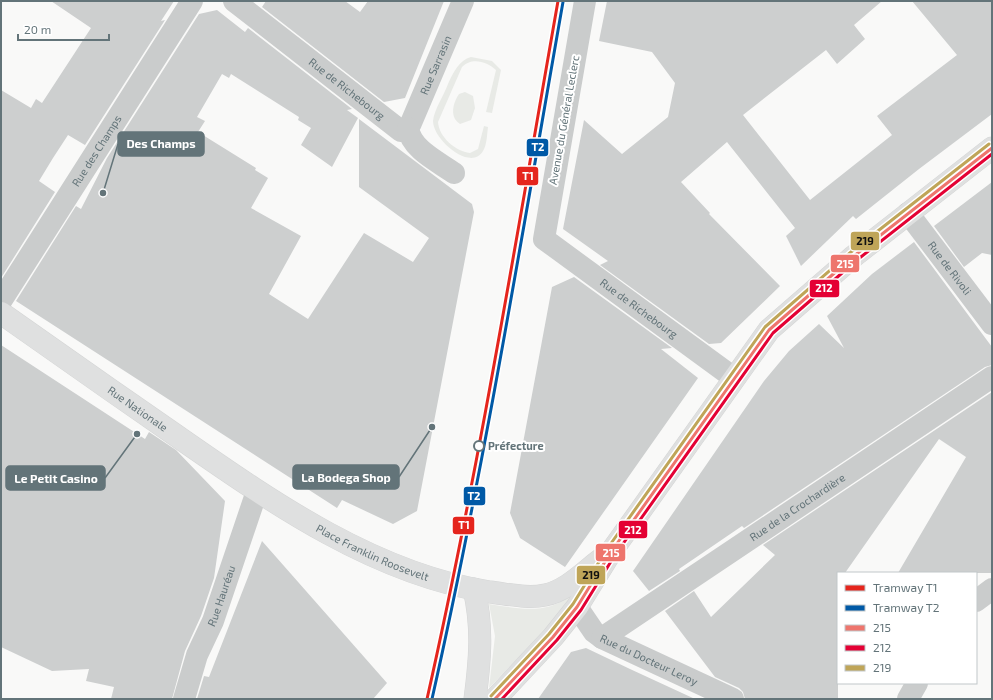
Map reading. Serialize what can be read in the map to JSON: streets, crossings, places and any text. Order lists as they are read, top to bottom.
{
  "streets": {
    "street": [
      "Rue Sarrasin",
      "Rue de Richebourg",
      "Avenue du Général Leclerc",
      "Rue des Champs",
      "Rue de Rivoli",
      "Rue Nationale",
      "Rue de la Crochardière",
      "Place Franklin Roosevelt",
      "Rue Hauréau",
      "Rue du Docteur Leroy"
    ]
  },
  "crossings": [
    ["Rue Sarrasin", "Rue de Richebourg"],
    ["Rue de Richebourg", "Avenue du Général Leclerc"],
    ["Rue de Richebourg", "Place Franklin Roosevelt"],
    ["Rue de Rivoli", "Place Franklin Roosevelt"],
    ["Rue Nationale", "Place Franklin Roosevelt"],
    ["Rue Nationale", "Rue Hauréau"],
    ["Rue de la Crochardière", "Rue du Docteur Leroy"]
  ],
  "places": [
    "Des Champs",
    "La Bodega Shop",
    "Le Petit Casino",
    "Préfecture"
  ],
  "lines": [
    "tram line T1",
    "tram line T2",
    "transit line 219",
    "transit line 215",
    "transit line 212"
  ],
  "legend": [
    "Tramway T1",
    "Tramway T2",
    "215",
    "212",
    "219"
  ],
  "scale_bar": "20 m"
}
